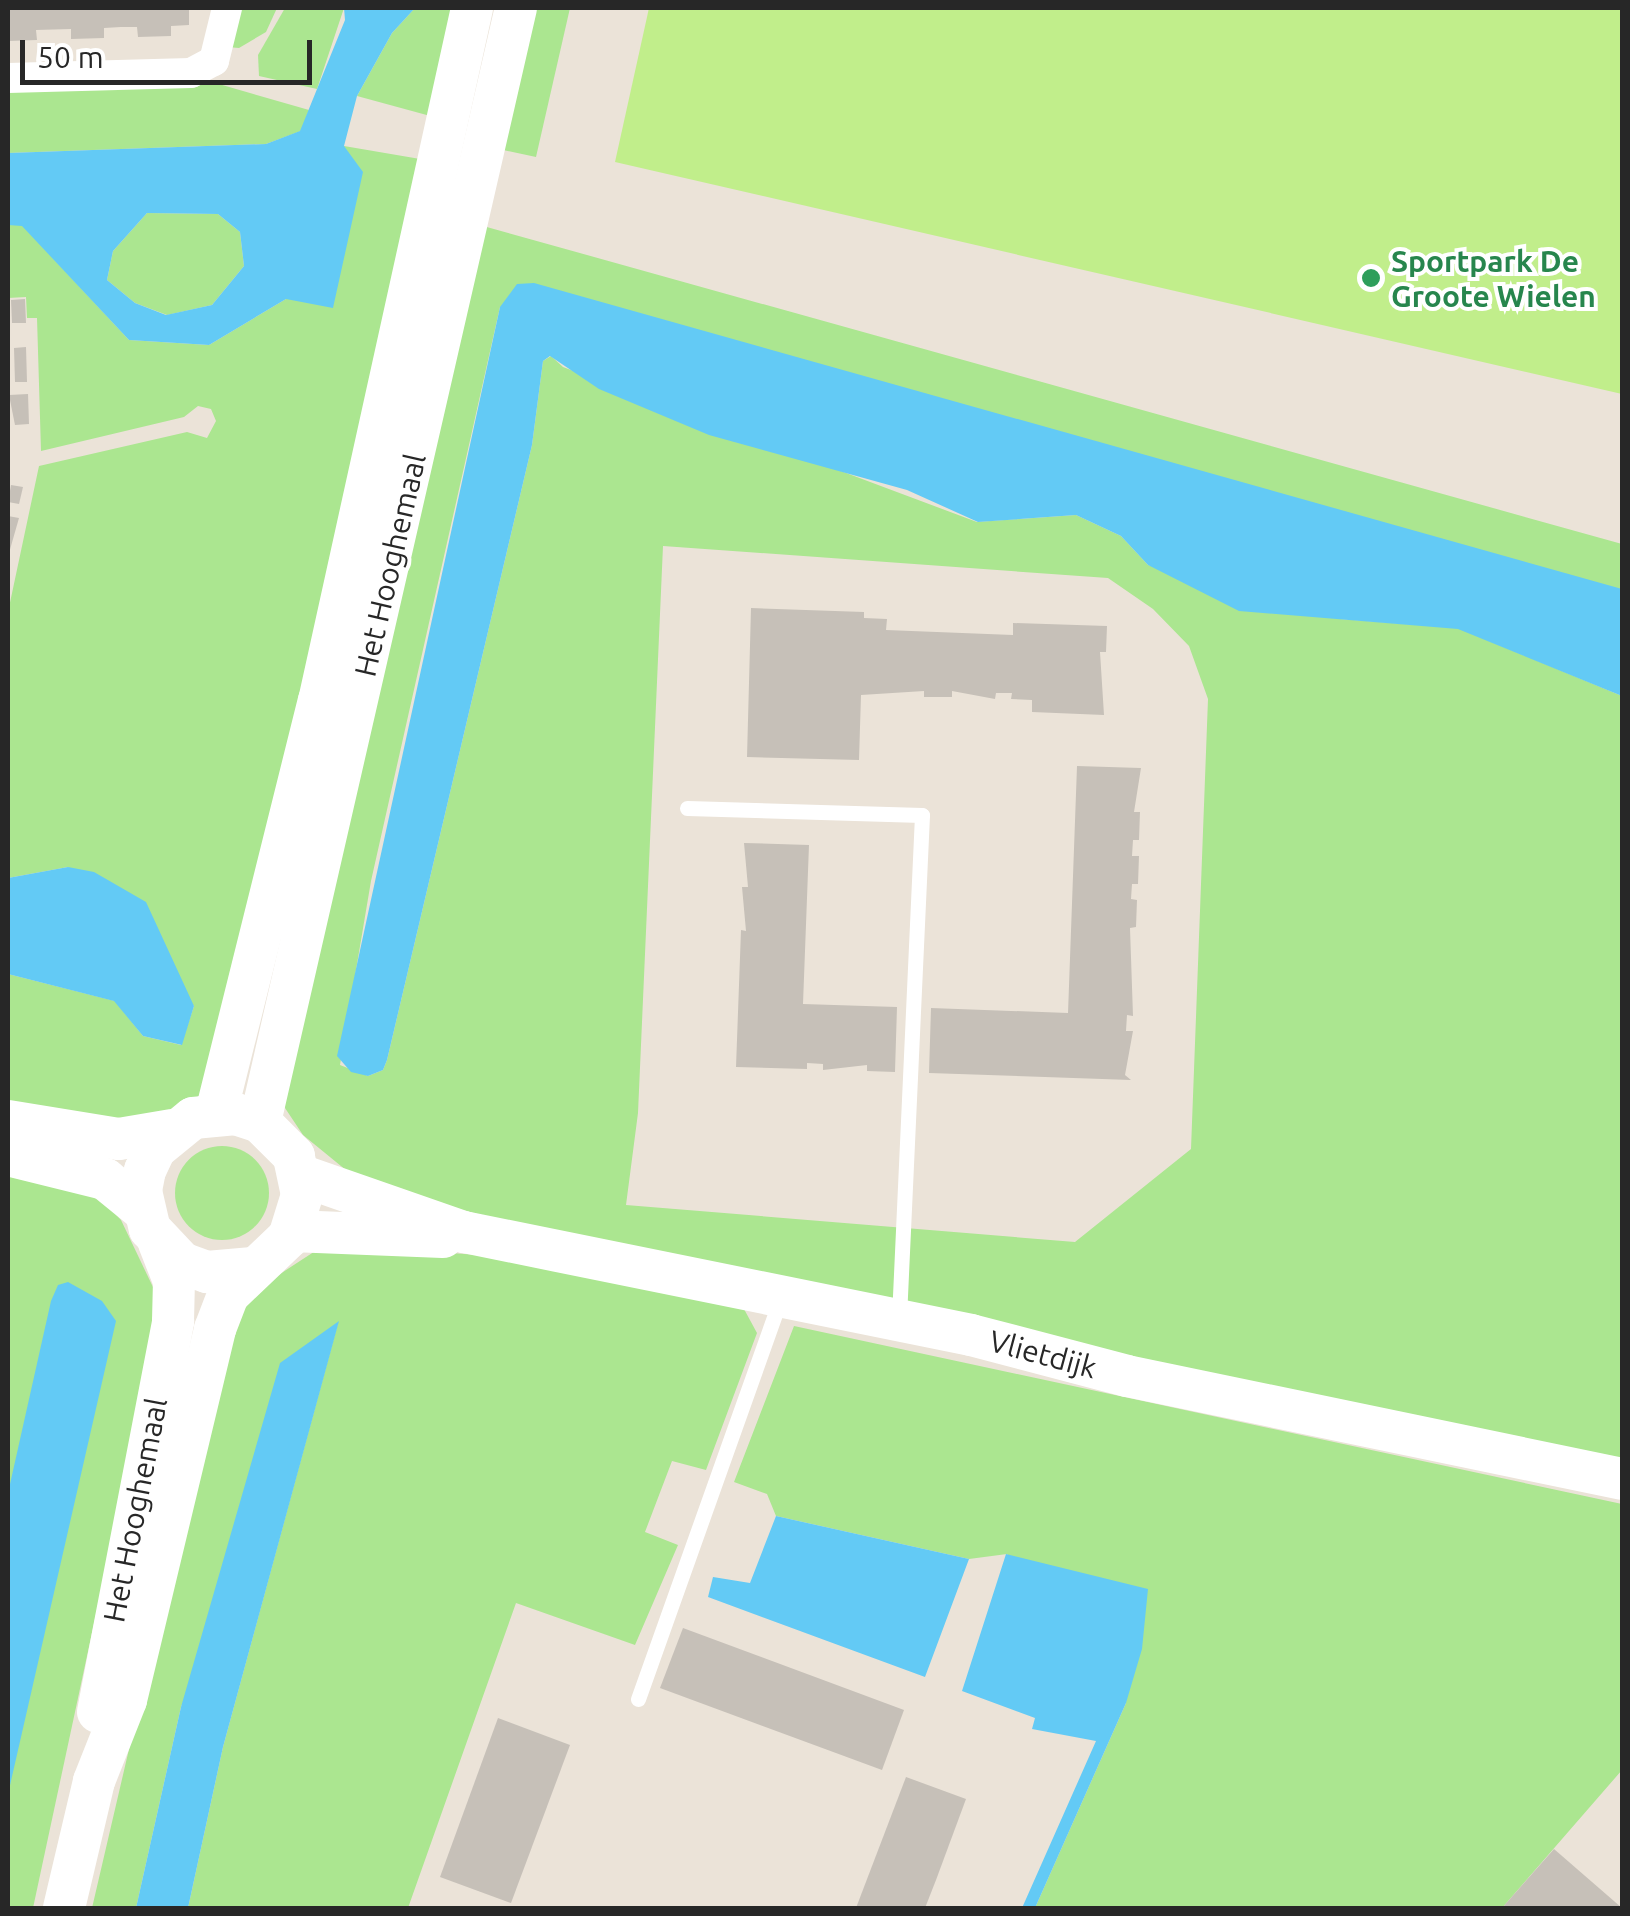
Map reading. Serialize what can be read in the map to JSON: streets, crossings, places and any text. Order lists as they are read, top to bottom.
{
  "streets": {
    "street": ["Het Hooghemaal", "Vlietdijk"]
  },
  "crossings": [
    ["Het Hooghemaal", "Vlietdijk"]
  ],
  "places": ["Sportpark De Groote Wielen"],
  "scale_bar": "50 m"
}
